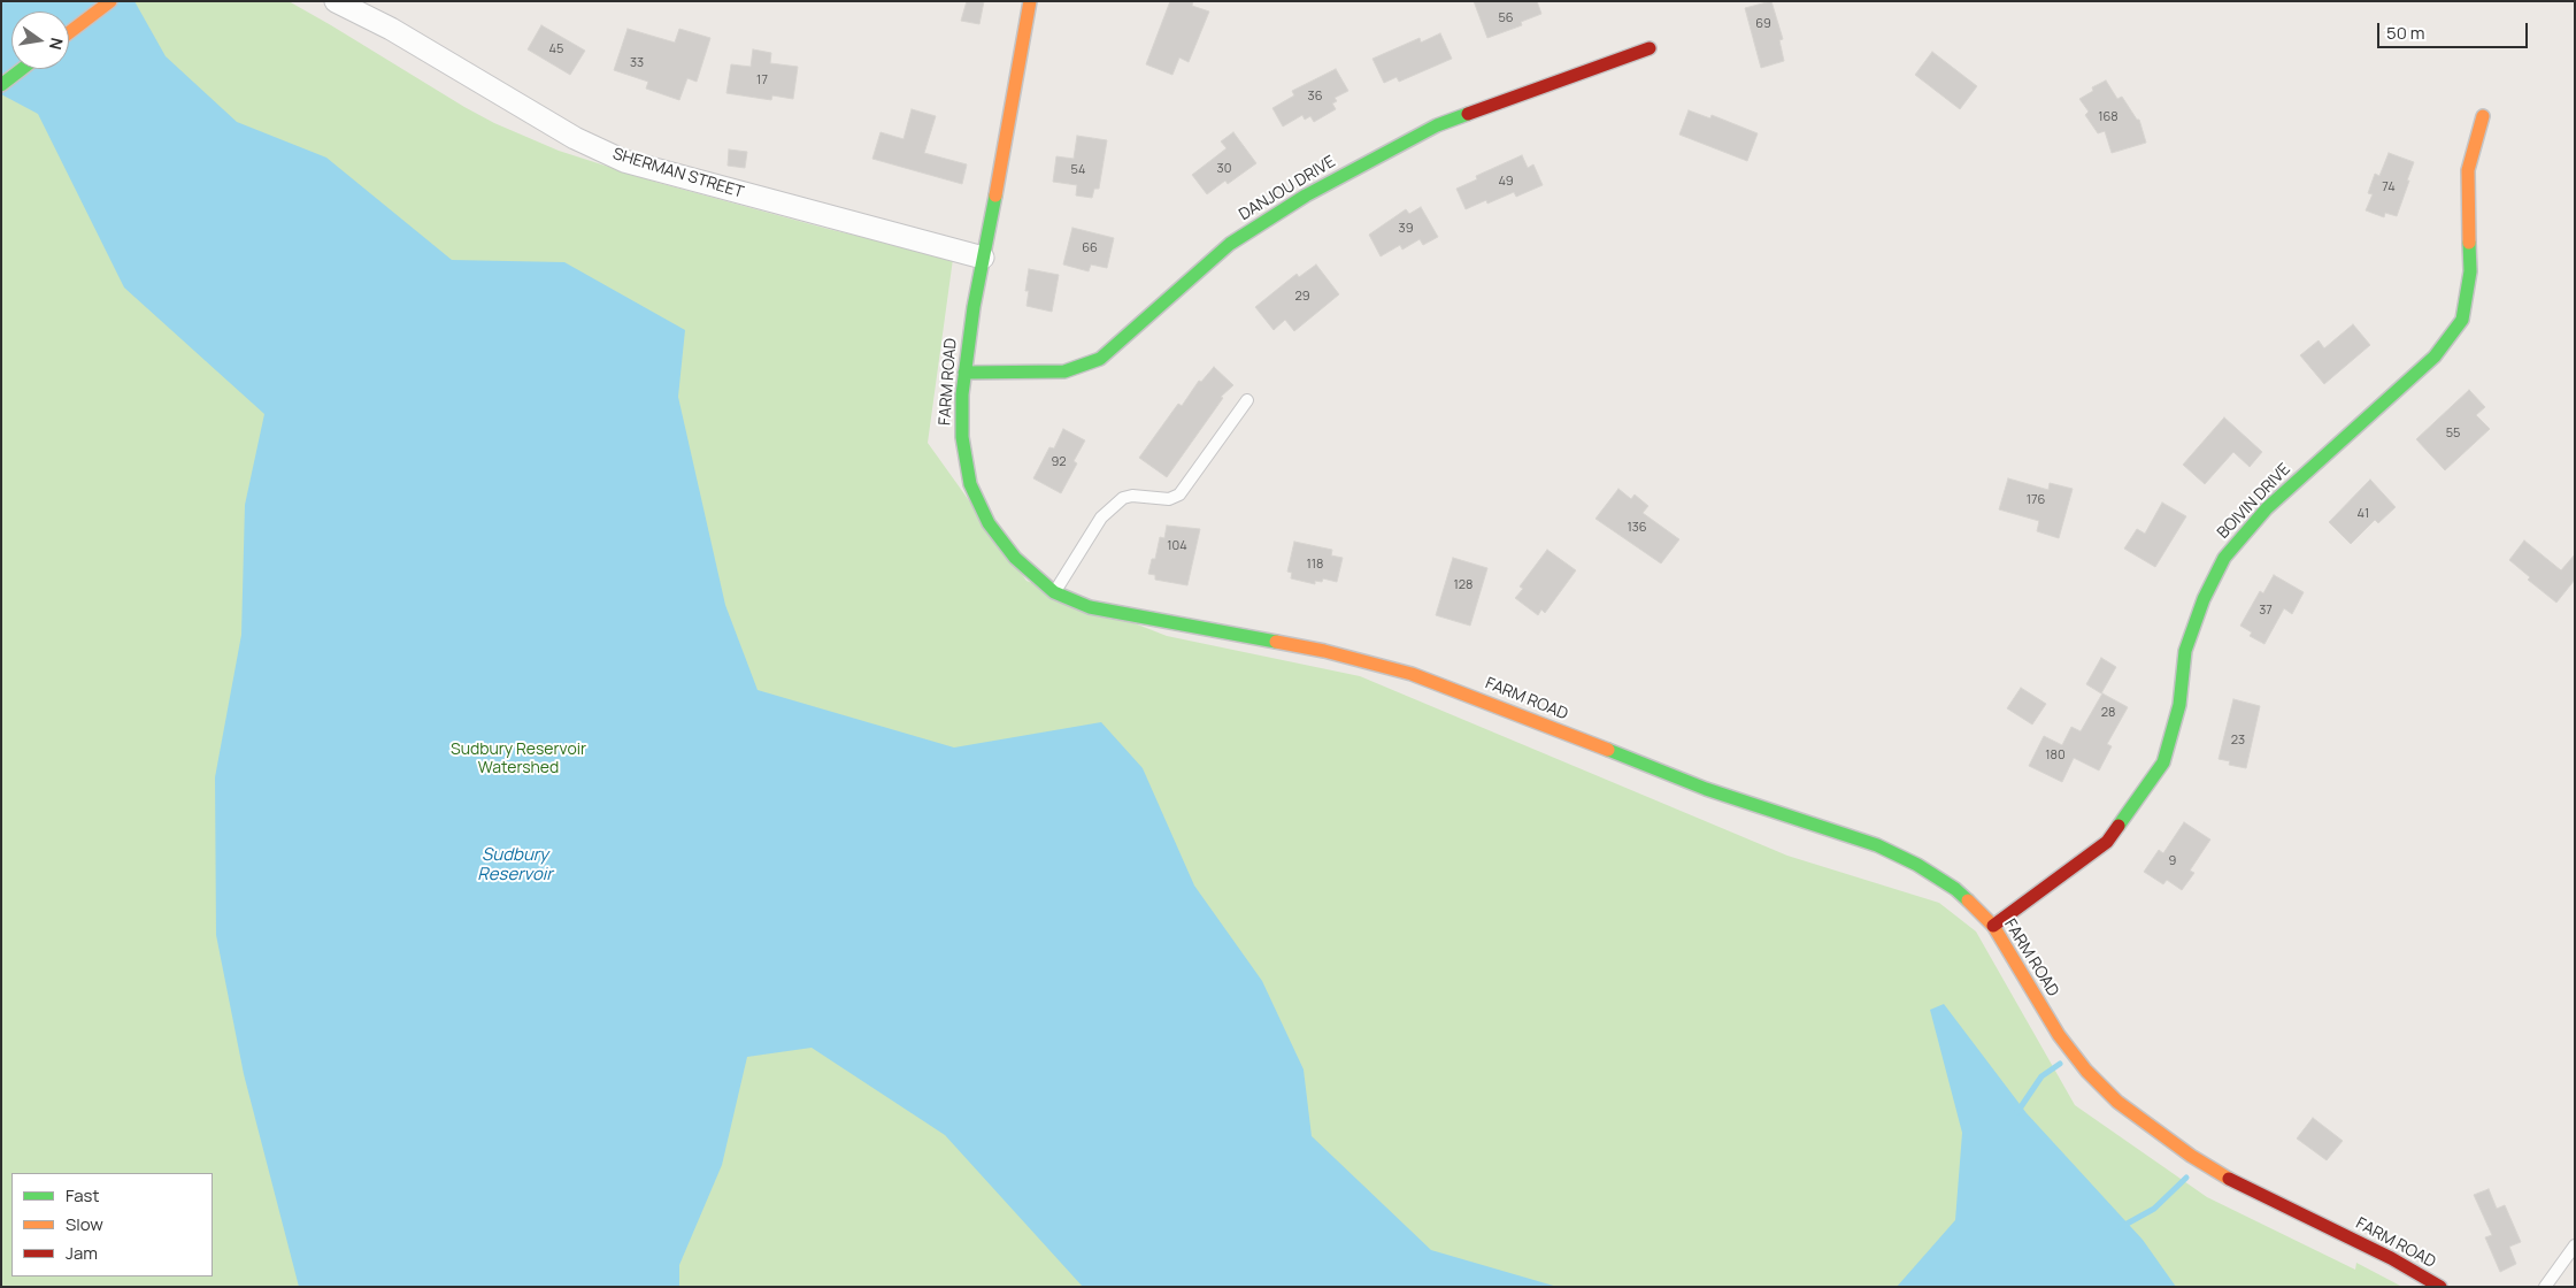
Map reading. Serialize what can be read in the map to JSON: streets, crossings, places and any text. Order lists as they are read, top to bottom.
{
  "streets": {
    "street": [
      "SHERMAN STREET",
      "DANJOU DRIVE",
      "FARM ROAD",
      "BOIVIN DRIVE"
    ]
  },
  "crossings": [
    ["SHERMAN STREET", "FARM ROAD"],
    ["DANJOU DRIVE", "FARM ROAD"],
    ["FARM ROAD", "BOIVIN DRIVE"]
  ],
  "water": ["Sudbury Reservoir"],
  "parks": ["Sudbury Reservoir Watershed"],
  "house_numbers": [
    "56",
    "69",
    "45",
    "33",
    "17",
    "36",
    "168",
    "30",
    "54",
    "49",
    "74",
    "39",
    "66",
    "29",
    "55",
    "92",
    "176",
    "41",
    "136",
    "104",
    "118",
    "128",
    "37",
    "28",
    "23",
    "180",
    "9"
  ],
  "legend": ["Fast", "Slow", "Jam"],
  "scale_bar": "50 m",
  "north": "right"
}
